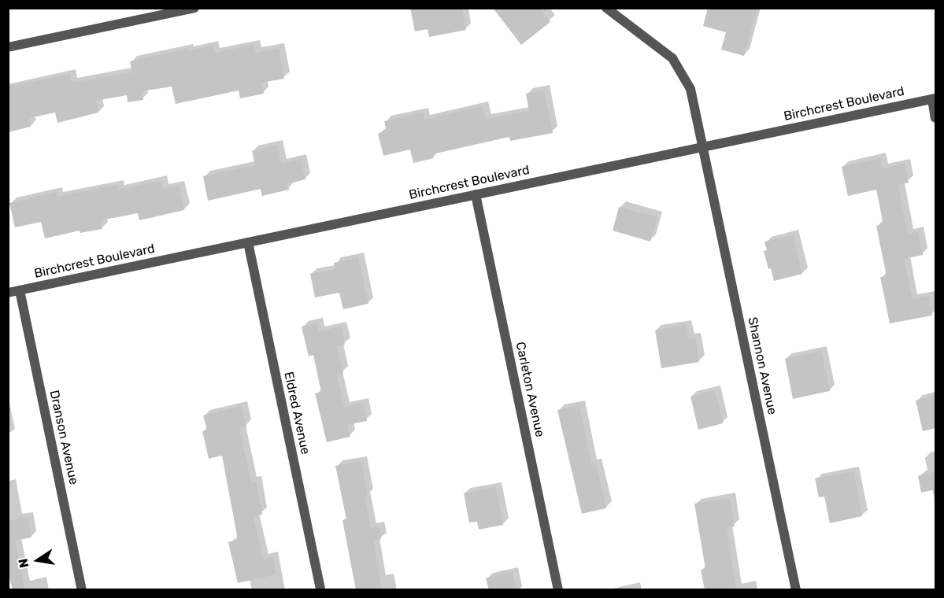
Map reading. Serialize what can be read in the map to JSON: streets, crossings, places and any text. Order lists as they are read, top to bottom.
{
  "streets": {
    "street": [
      "Birchcrest Boulevard",
      "Shannon Avenue",
      "Carleton Avenue",
      "Eldred Avenue",
      "Dranson Avenue"
    ]
  },
  "crossings": [
    ["Birchcrest Boulevard", "Shannon Avenue"],
    ["Birchcrest Boulevard", "Carleton Avenue"],
    ["Birchcrest Boulevard", "Eldred Avenue"],
    ["Birchcrest Boulevard", "Dranson Avenue"]
  ],
  "north": "left"
}
